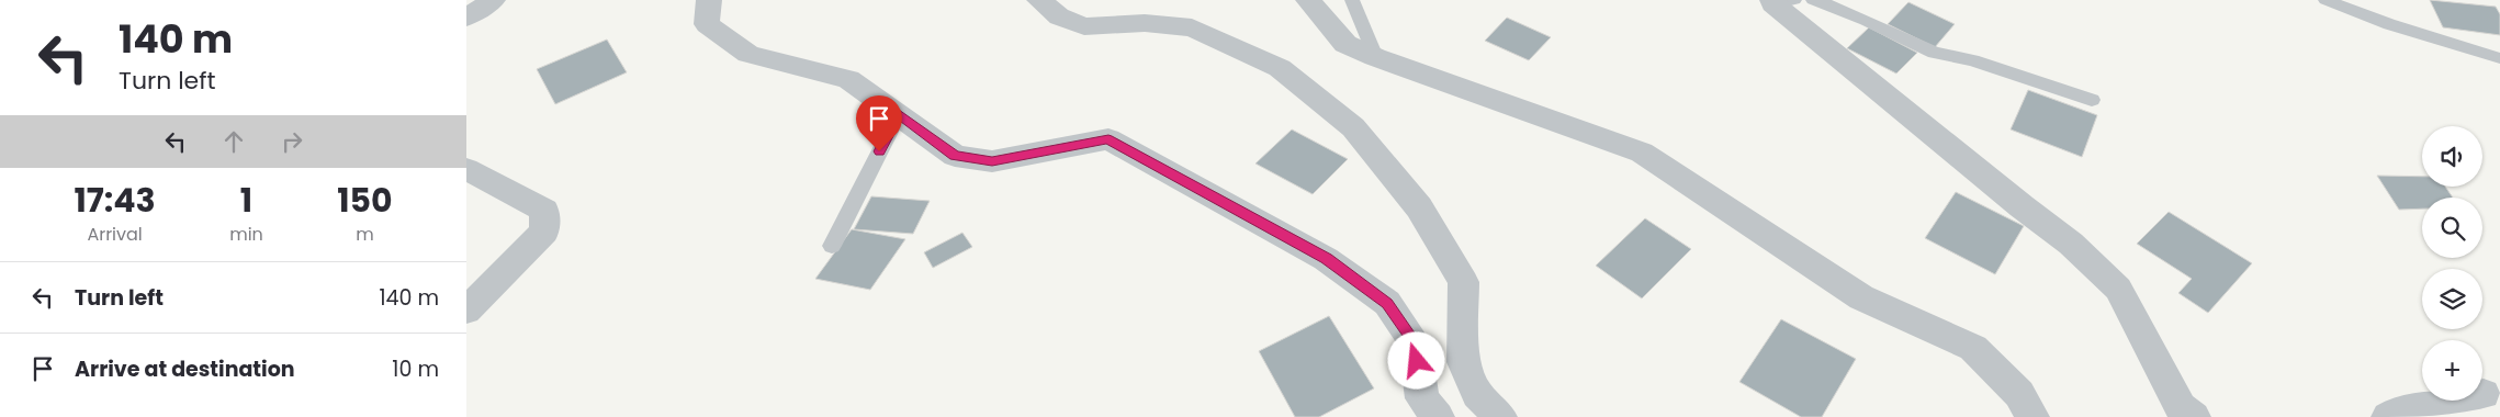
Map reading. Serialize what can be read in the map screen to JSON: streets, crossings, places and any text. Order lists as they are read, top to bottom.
{
  "page": {
    "turn": ["140 m", "Turn left"],
    "map_buttons": "+",
    "eta": [
      "17:43",
      "Arrival",
      "1",
      "min",
      "150",
      "m"
    ],
    "list": [
      {
        "name": "Turn left",
        "value": "140 m"
      },
      {
        "name": "Arrive at destination",
        "value": "10 m"
      }
    ]
  }
}
